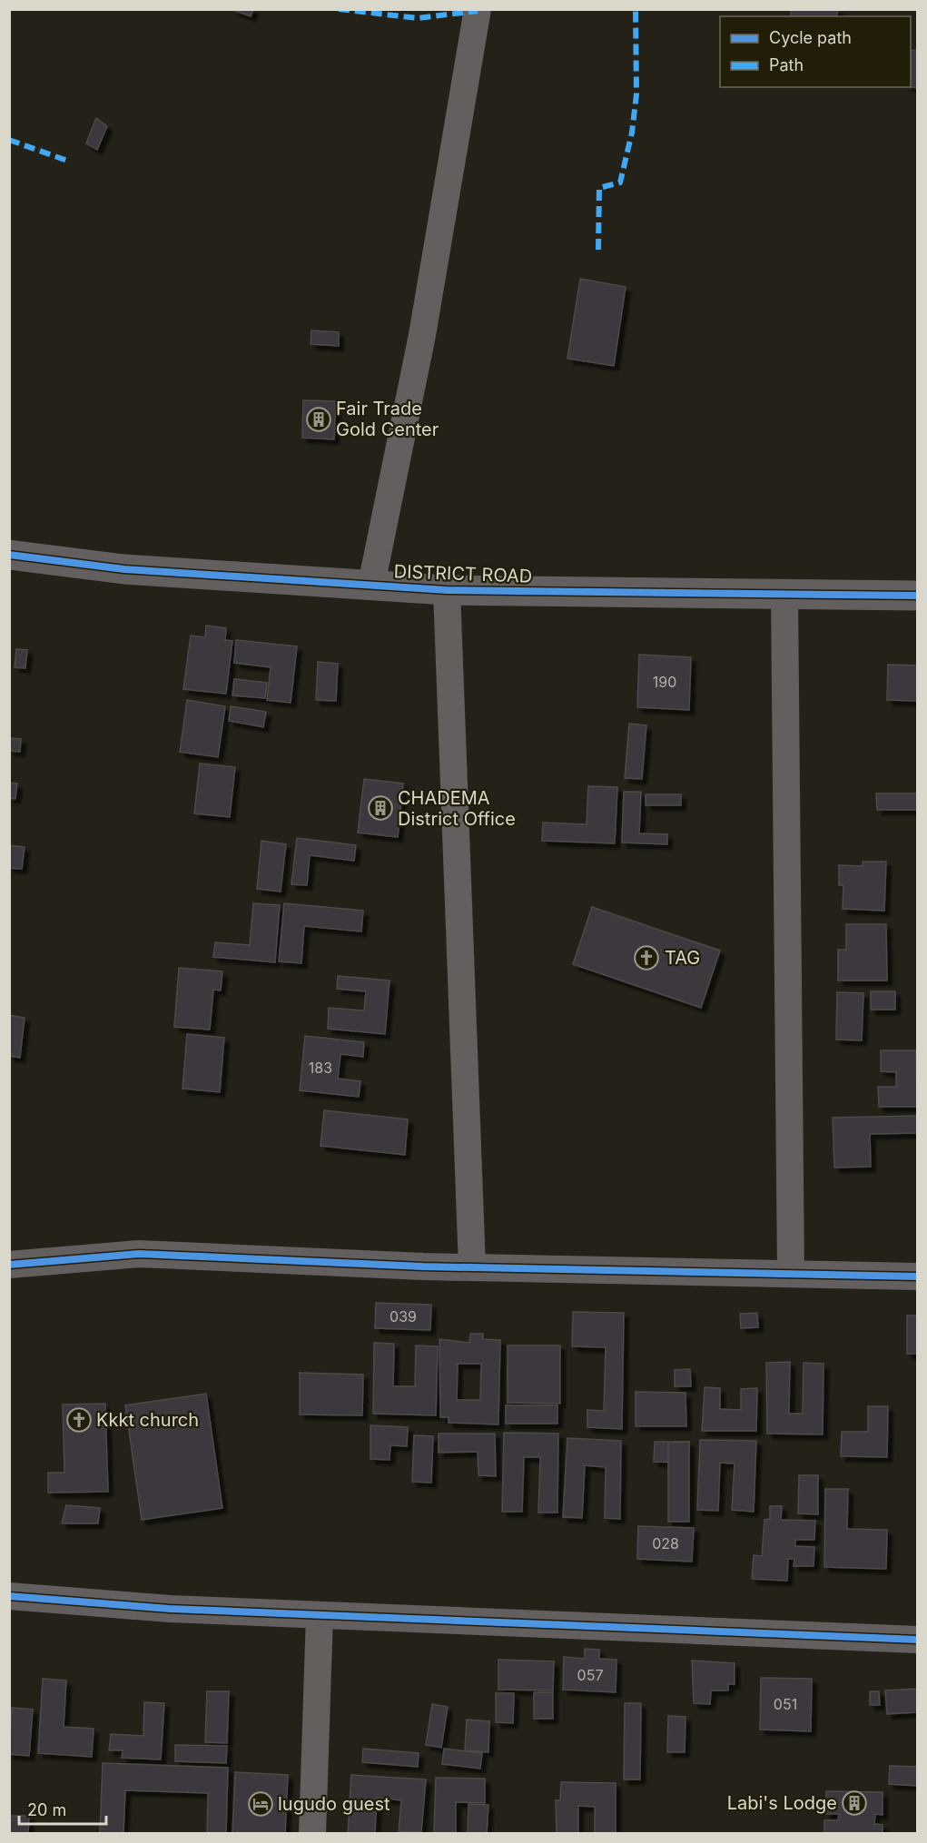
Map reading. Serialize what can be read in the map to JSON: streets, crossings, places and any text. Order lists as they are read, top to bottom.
{
  "streets": {
    "street": ["DISTRICT ROAD"]
  },
  "places": {
    "building": ["Fair Trade Gold Center", "CHADEMA District Office", "Labi's Lodge"],
    "church": ["TAG", "Kkkt church"],
    "hotel": ["lugudo guest"]
  },
  "house_numbers": [
    "190",
    "183",
    "039",
    "028",
    "057",
    "051"
  ],
  "legend": ["Cycle path", "Path"],
  "scale_bar": "20 m"
}
